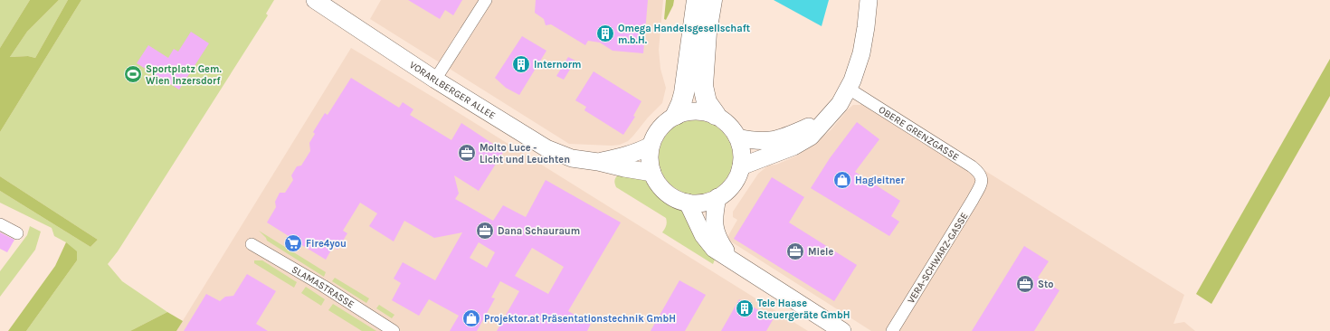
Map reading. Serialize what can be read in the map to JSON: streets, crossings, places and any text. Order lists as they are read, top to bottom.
{
  "streets": {
    "main road": ["VORARLBERGER ALLEE"],
    "street": ["OBERE GRENZGASSE", "VERA-SCHWARZ-GASSE", "SLAMASTRASSE"]
  },
  "crossings": [
    ["OBERE GRENZGASSE", "VERA-SCHWARZ-GASSE"]
  ],
  "places": {
    "building": ["Omega Handelsgesellschaft m.b.H.", "Internorm", "Tele Haase Steuergeräte GmbH"],
    "sports": ["Sportplatz Gem. Wien Inzersdorf"],
    "office": [
      "Molto Luce - Licht und Leuchten",
      "Dana Schauraum",
      "Miele",
      "Sto"
    ],
    "shop": ["Hagleitner", "Projektor.at Präsentationstechnik GmbH"],
    "supermarket": ["Fire4you"]
  }
}
